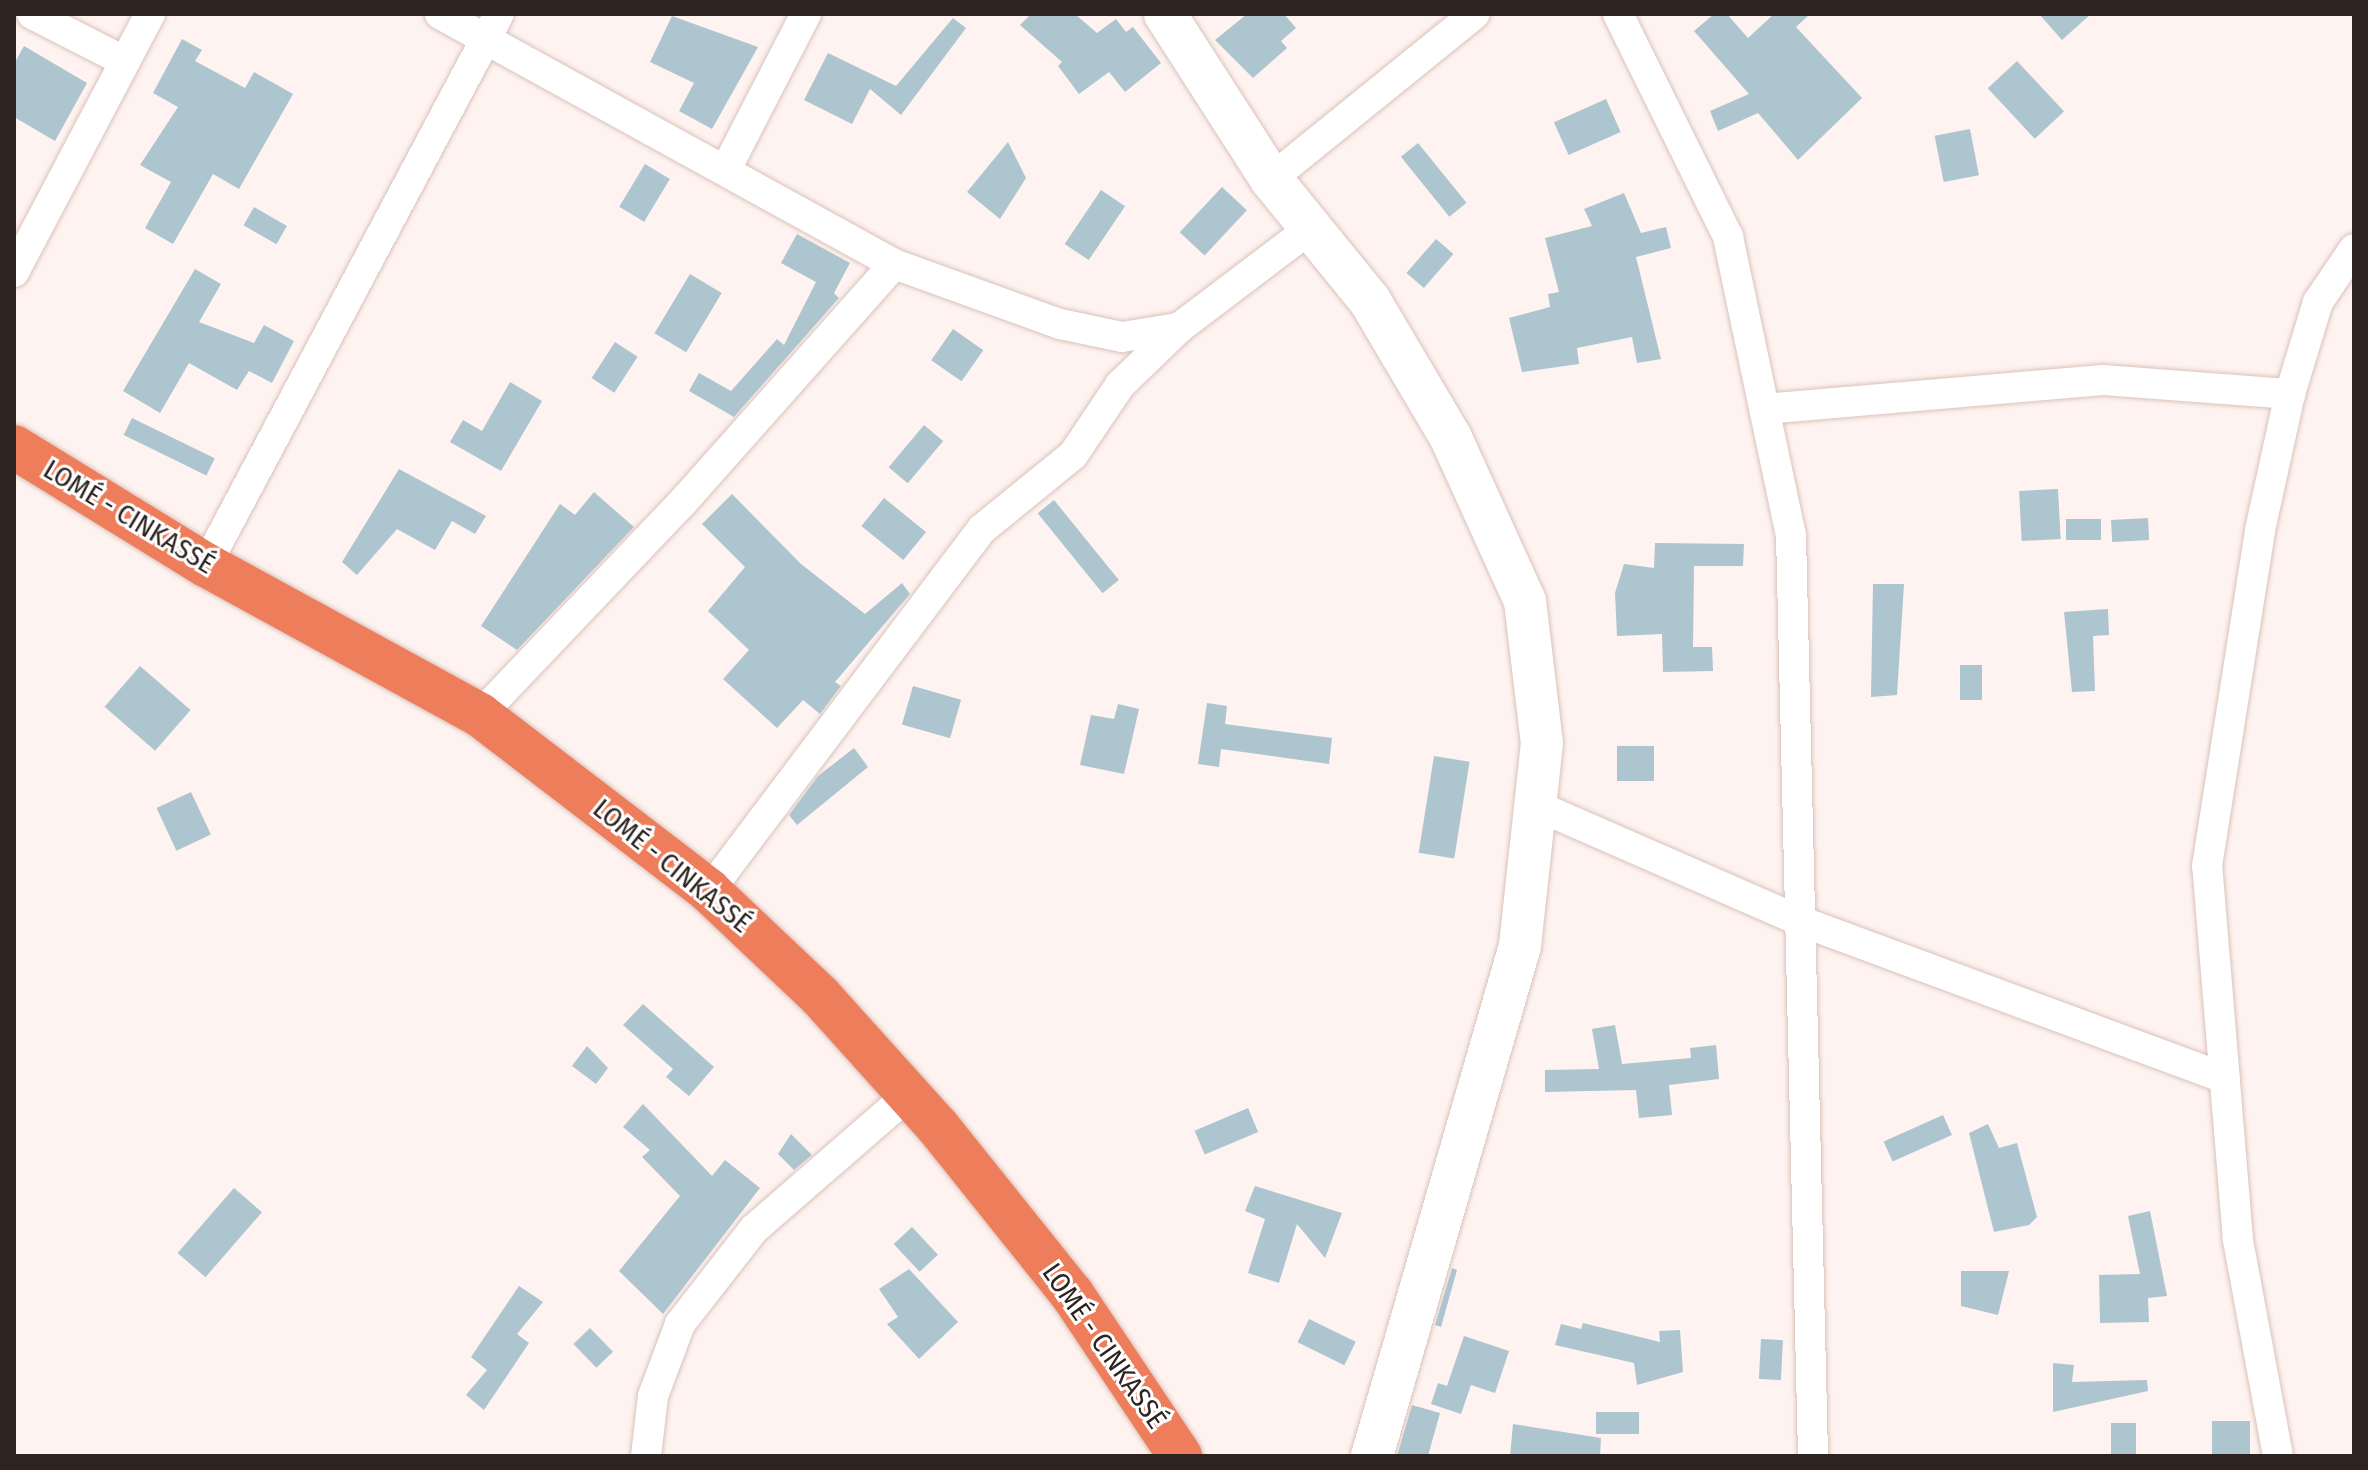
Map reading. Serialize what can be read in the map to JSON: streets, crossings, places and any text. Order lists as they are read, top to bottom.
{
  "streets": {
    "highway": ["LOMÉ - CINKASSÉ"]
  }
}
